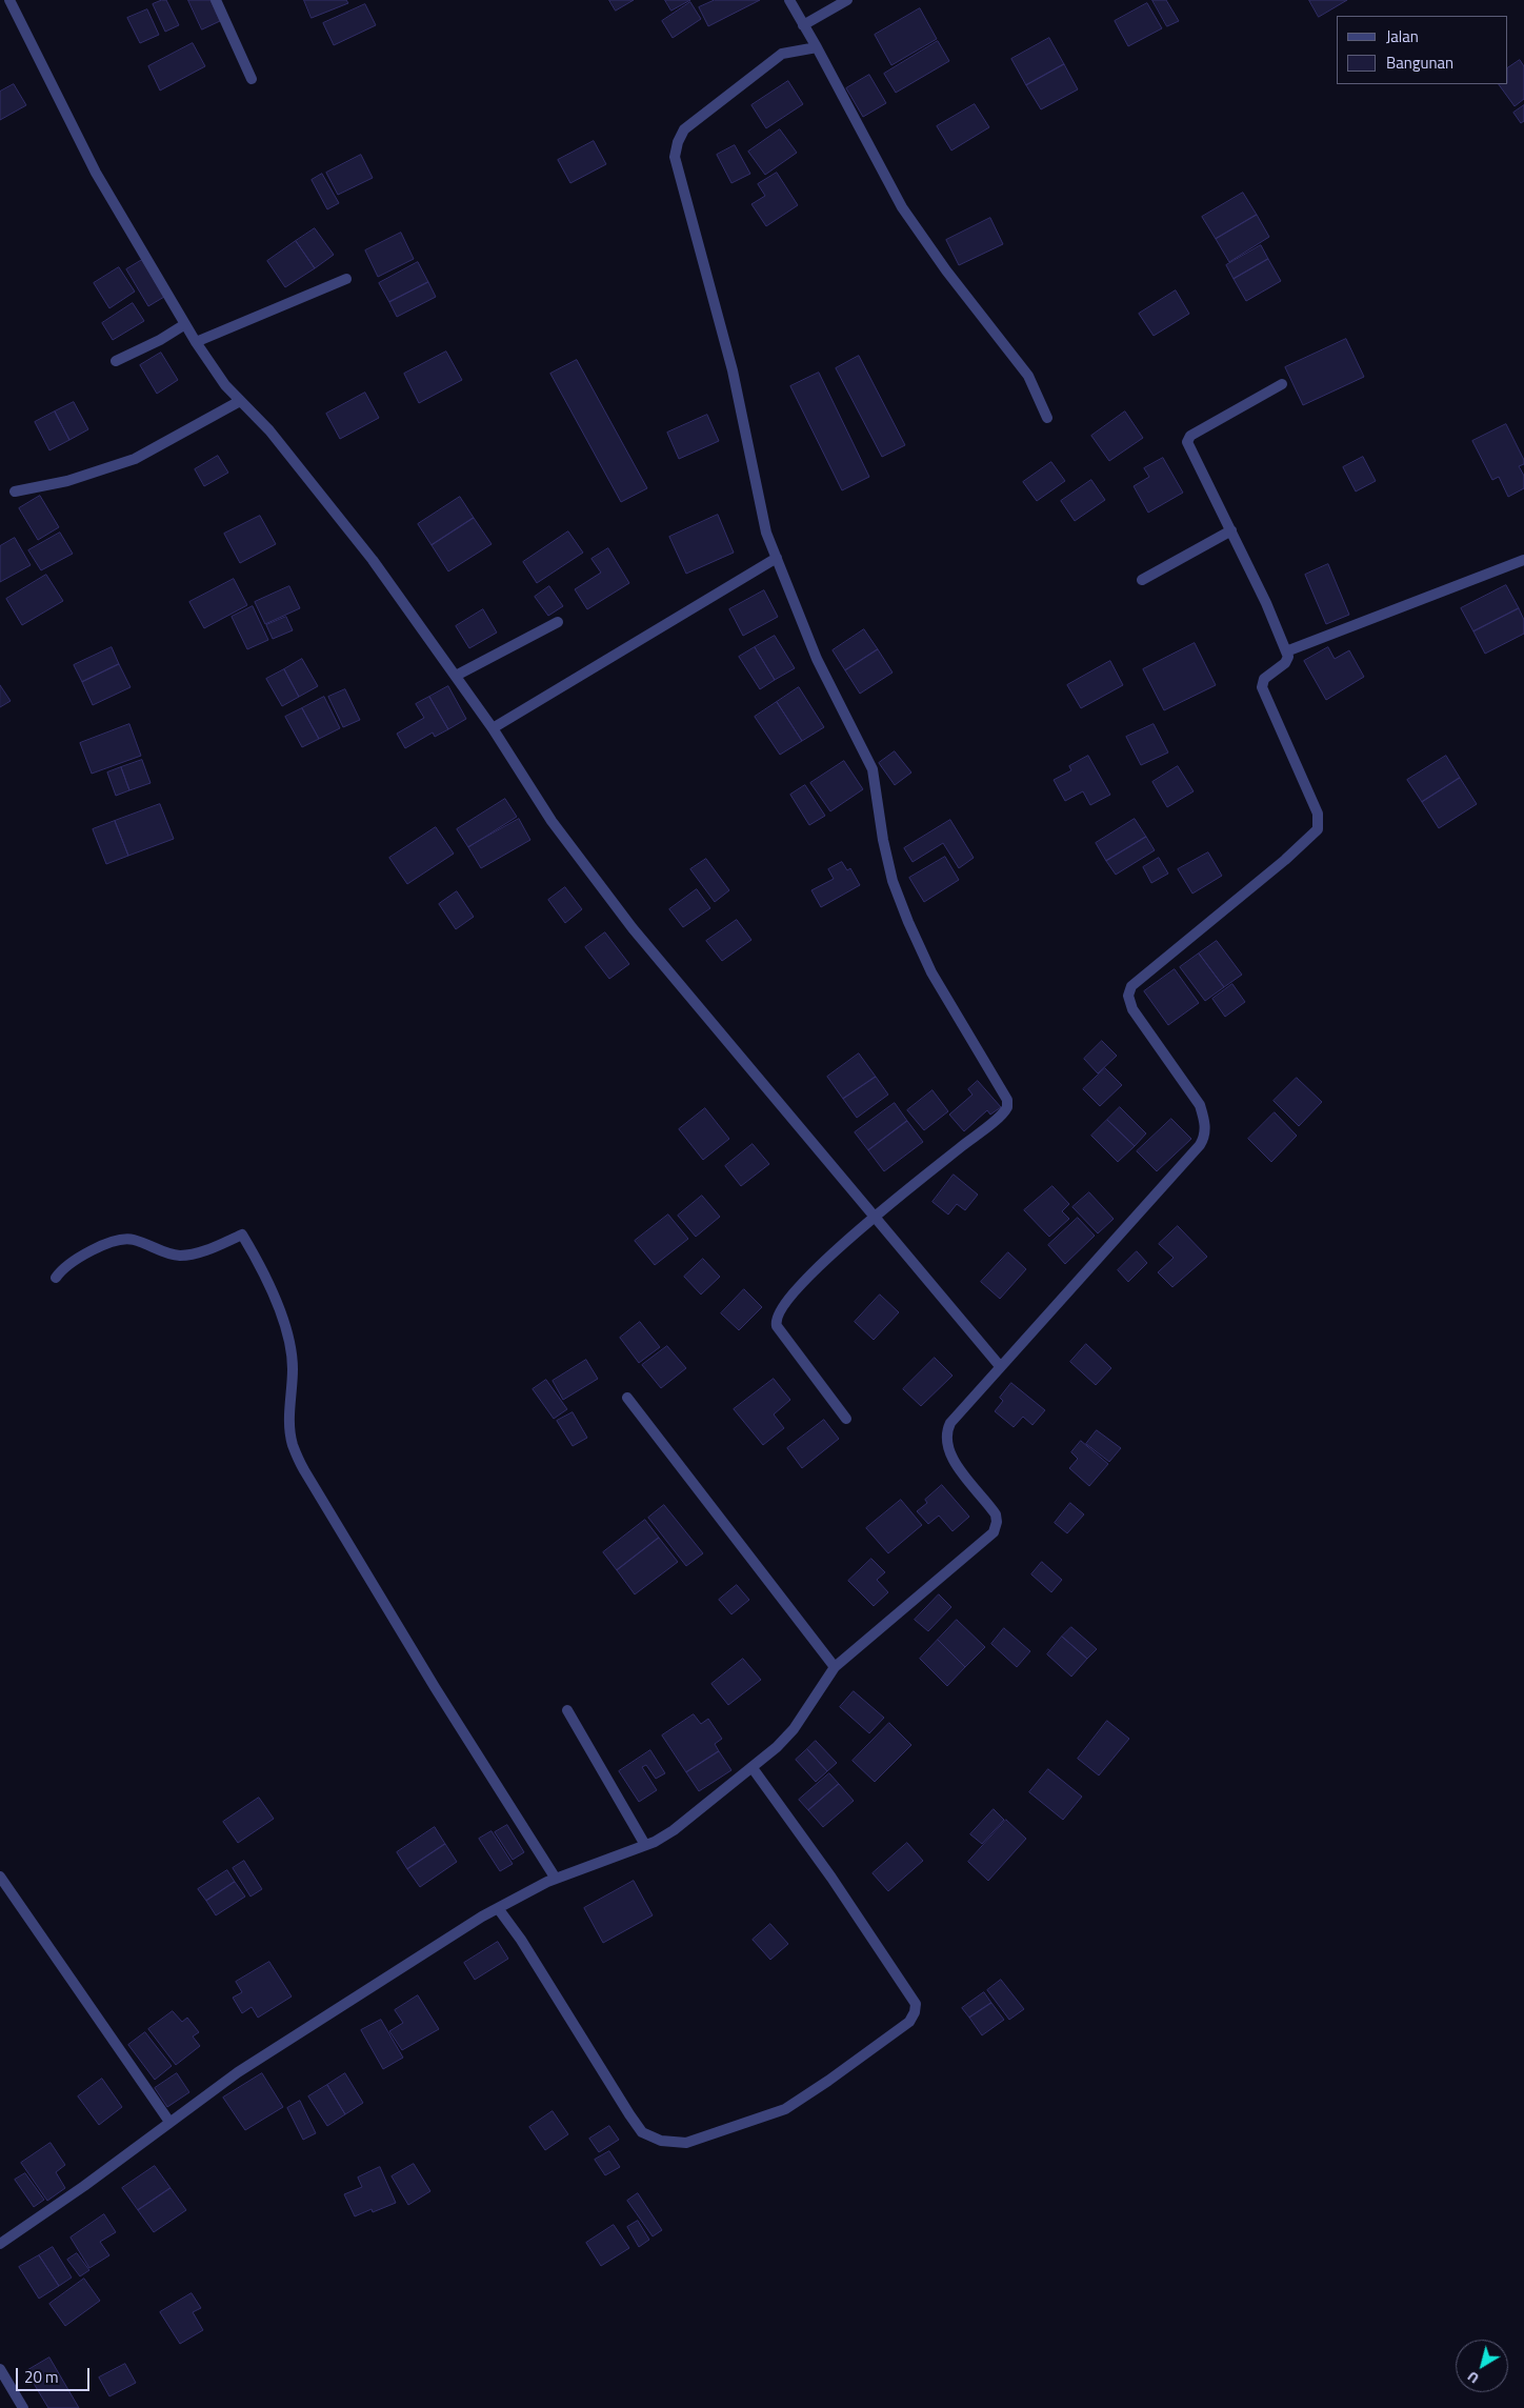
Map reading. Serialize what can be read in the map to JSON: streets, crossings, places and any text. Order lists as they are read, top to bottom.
{
  "legend": ["Jalan", "Bangunan"],
  "scale_bar": "20 m",
  "north": "bottom left"
}
